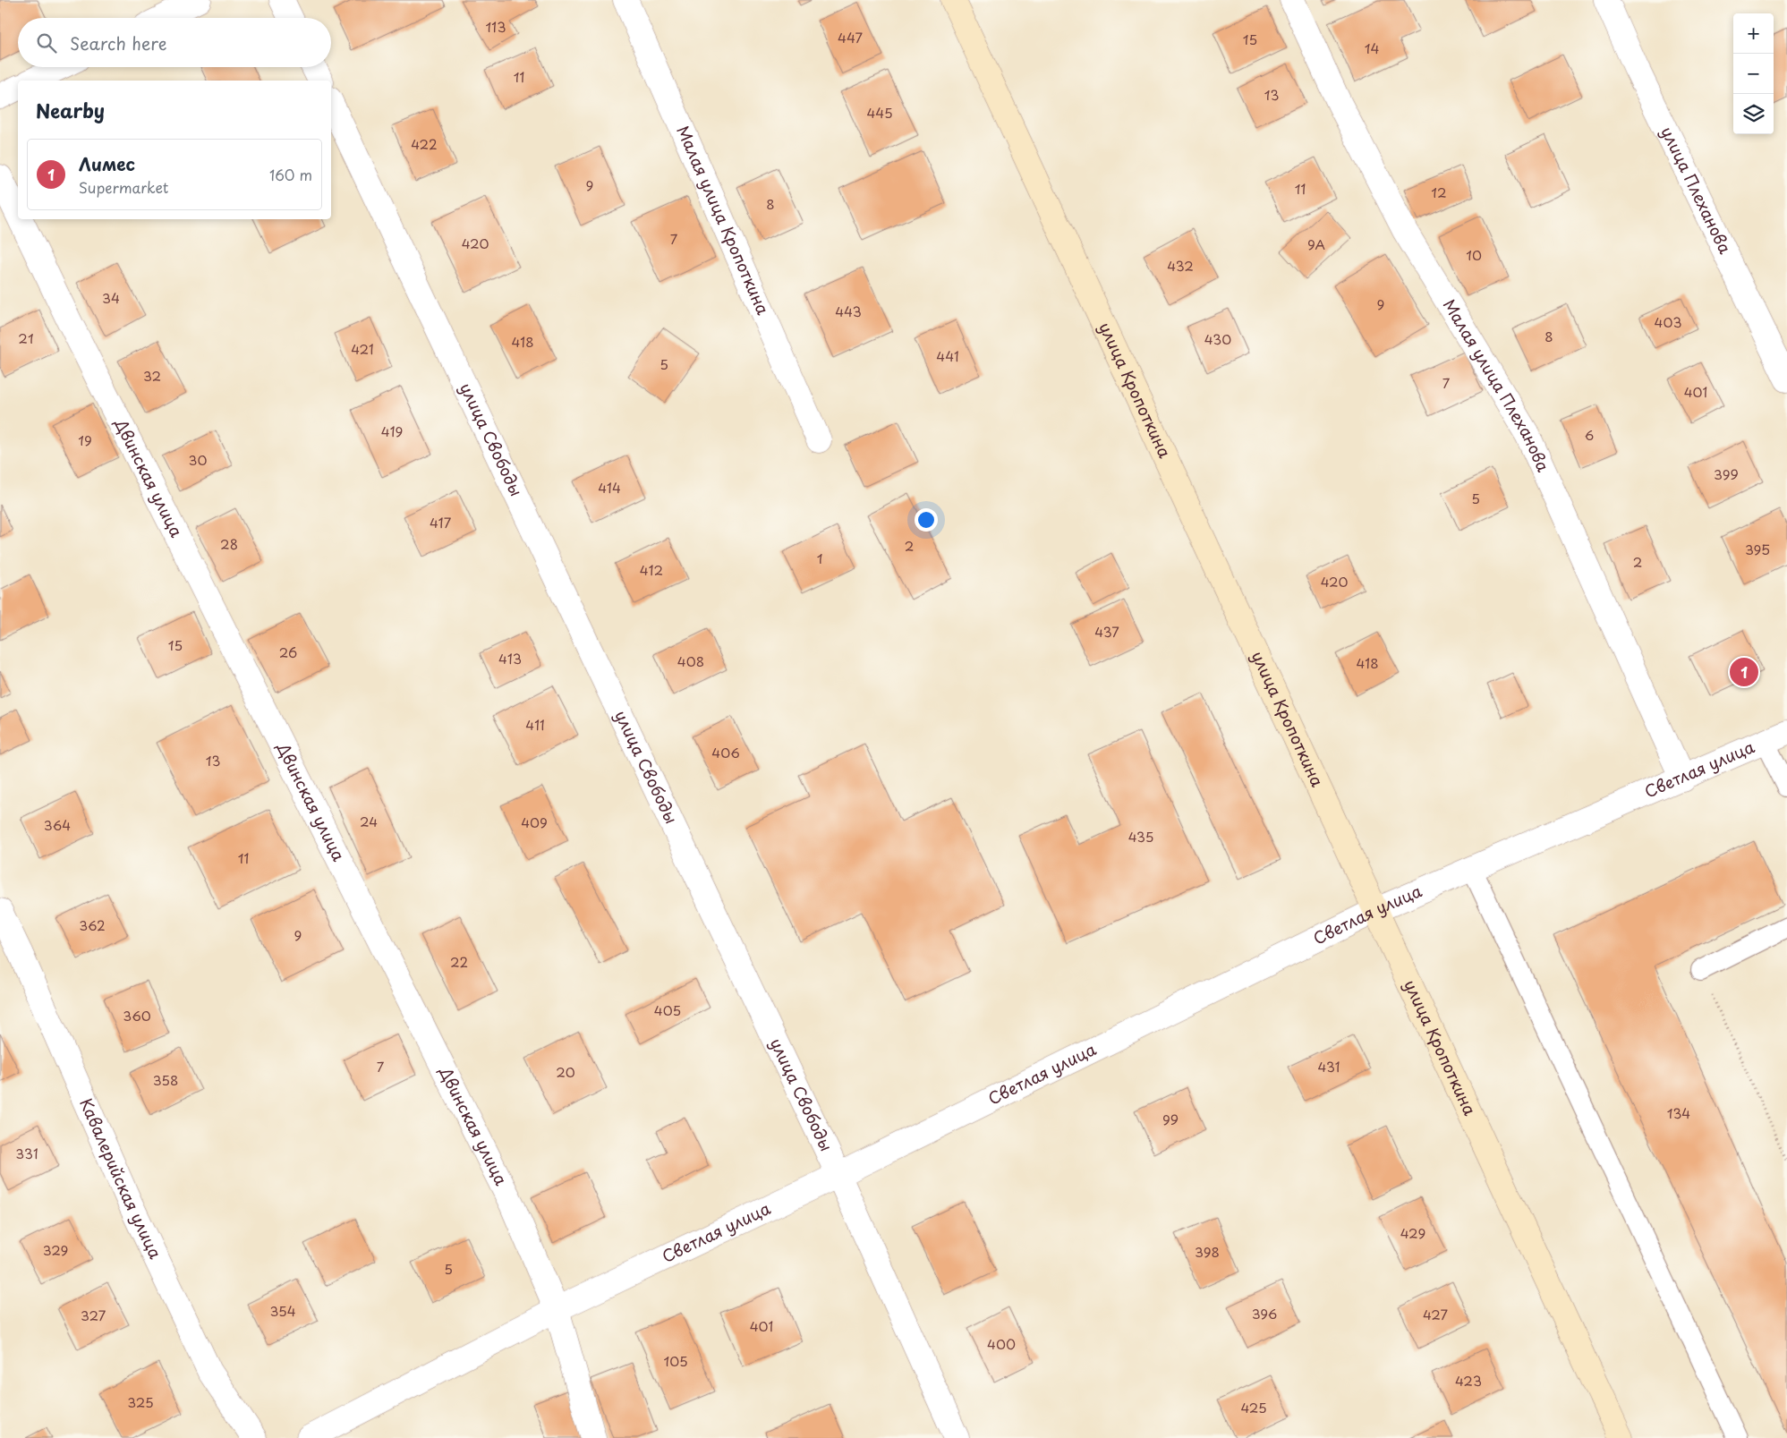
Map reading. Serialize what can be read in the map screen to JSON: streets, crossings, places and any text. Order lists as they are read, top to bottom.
{
  "streets": {
    "main road": ["улица Кропоткина"],
    "street": [
      "улица Плеханова",
      "Малая улица Кропоткина",
      "Малая улица Плеханова",
      "улица Свободы",
      "Двинская улица",
      "Светлая улица",
      "Кавалерийская улица"
    ]
  },
  "crossings": [
    ["Малая улица Плеханова", "Светлая улица"],
    ["улица Кропоткина", "Светлая улица"],
    ["улица Свободы", "Светлая улица"],
    ["Двинская улица", "Светлая улица"]
  ],
  "house_numbers": [
    "113",
    "447",
    "15",
    "14",
    "11",
    "13",
    "445",
    "422",
    "9",
    "11",
    "12",
    "8",
    "7",
    "420",
    "9А",
    "10",
    "432",
    "34",
    "9",
    "443",
    "403",
    "8",
    "21",
    "430",
    "418",
    "421",
    "441",
    "5",
    "32",
    "7",
    "401",
    "419",
    "6",
    "19",
    "30",
    "399",
    "414",
    "5",
    "417",
    "28",
    "2",
    "395",
    "1",
    "2",
    "412",
    "420",
    "437",
    "15",
    "26",
    "413",
    "408",
    "418",
    "411",
    "406",
    "13",
    "24",
    "409",
    "364",
    "435",
    "11",
    "362",
    "9",
    "22",
    "405",
    "360",
    "7",
    "431",
    "20",
    "358",
    "134",
    "99",
    "331",
    "429",
    "329",
    "398",
    "5",
    "354",
    "396",
    "427",
    "327",
    "401",
    "400",
    "105",
    "423",
    "325",
    "425"
  ],
  "page": {
    "map_buttons": ["+", "−"],
    "search": "Search here",
    "heading": "Nearby",
    "list": [
      {
        "mark": "1",
        "name": "Лимес",
        "note": "Supermarket",
        "value": "160 m"
      }
    ],
    "pins": "1"
  }
}
